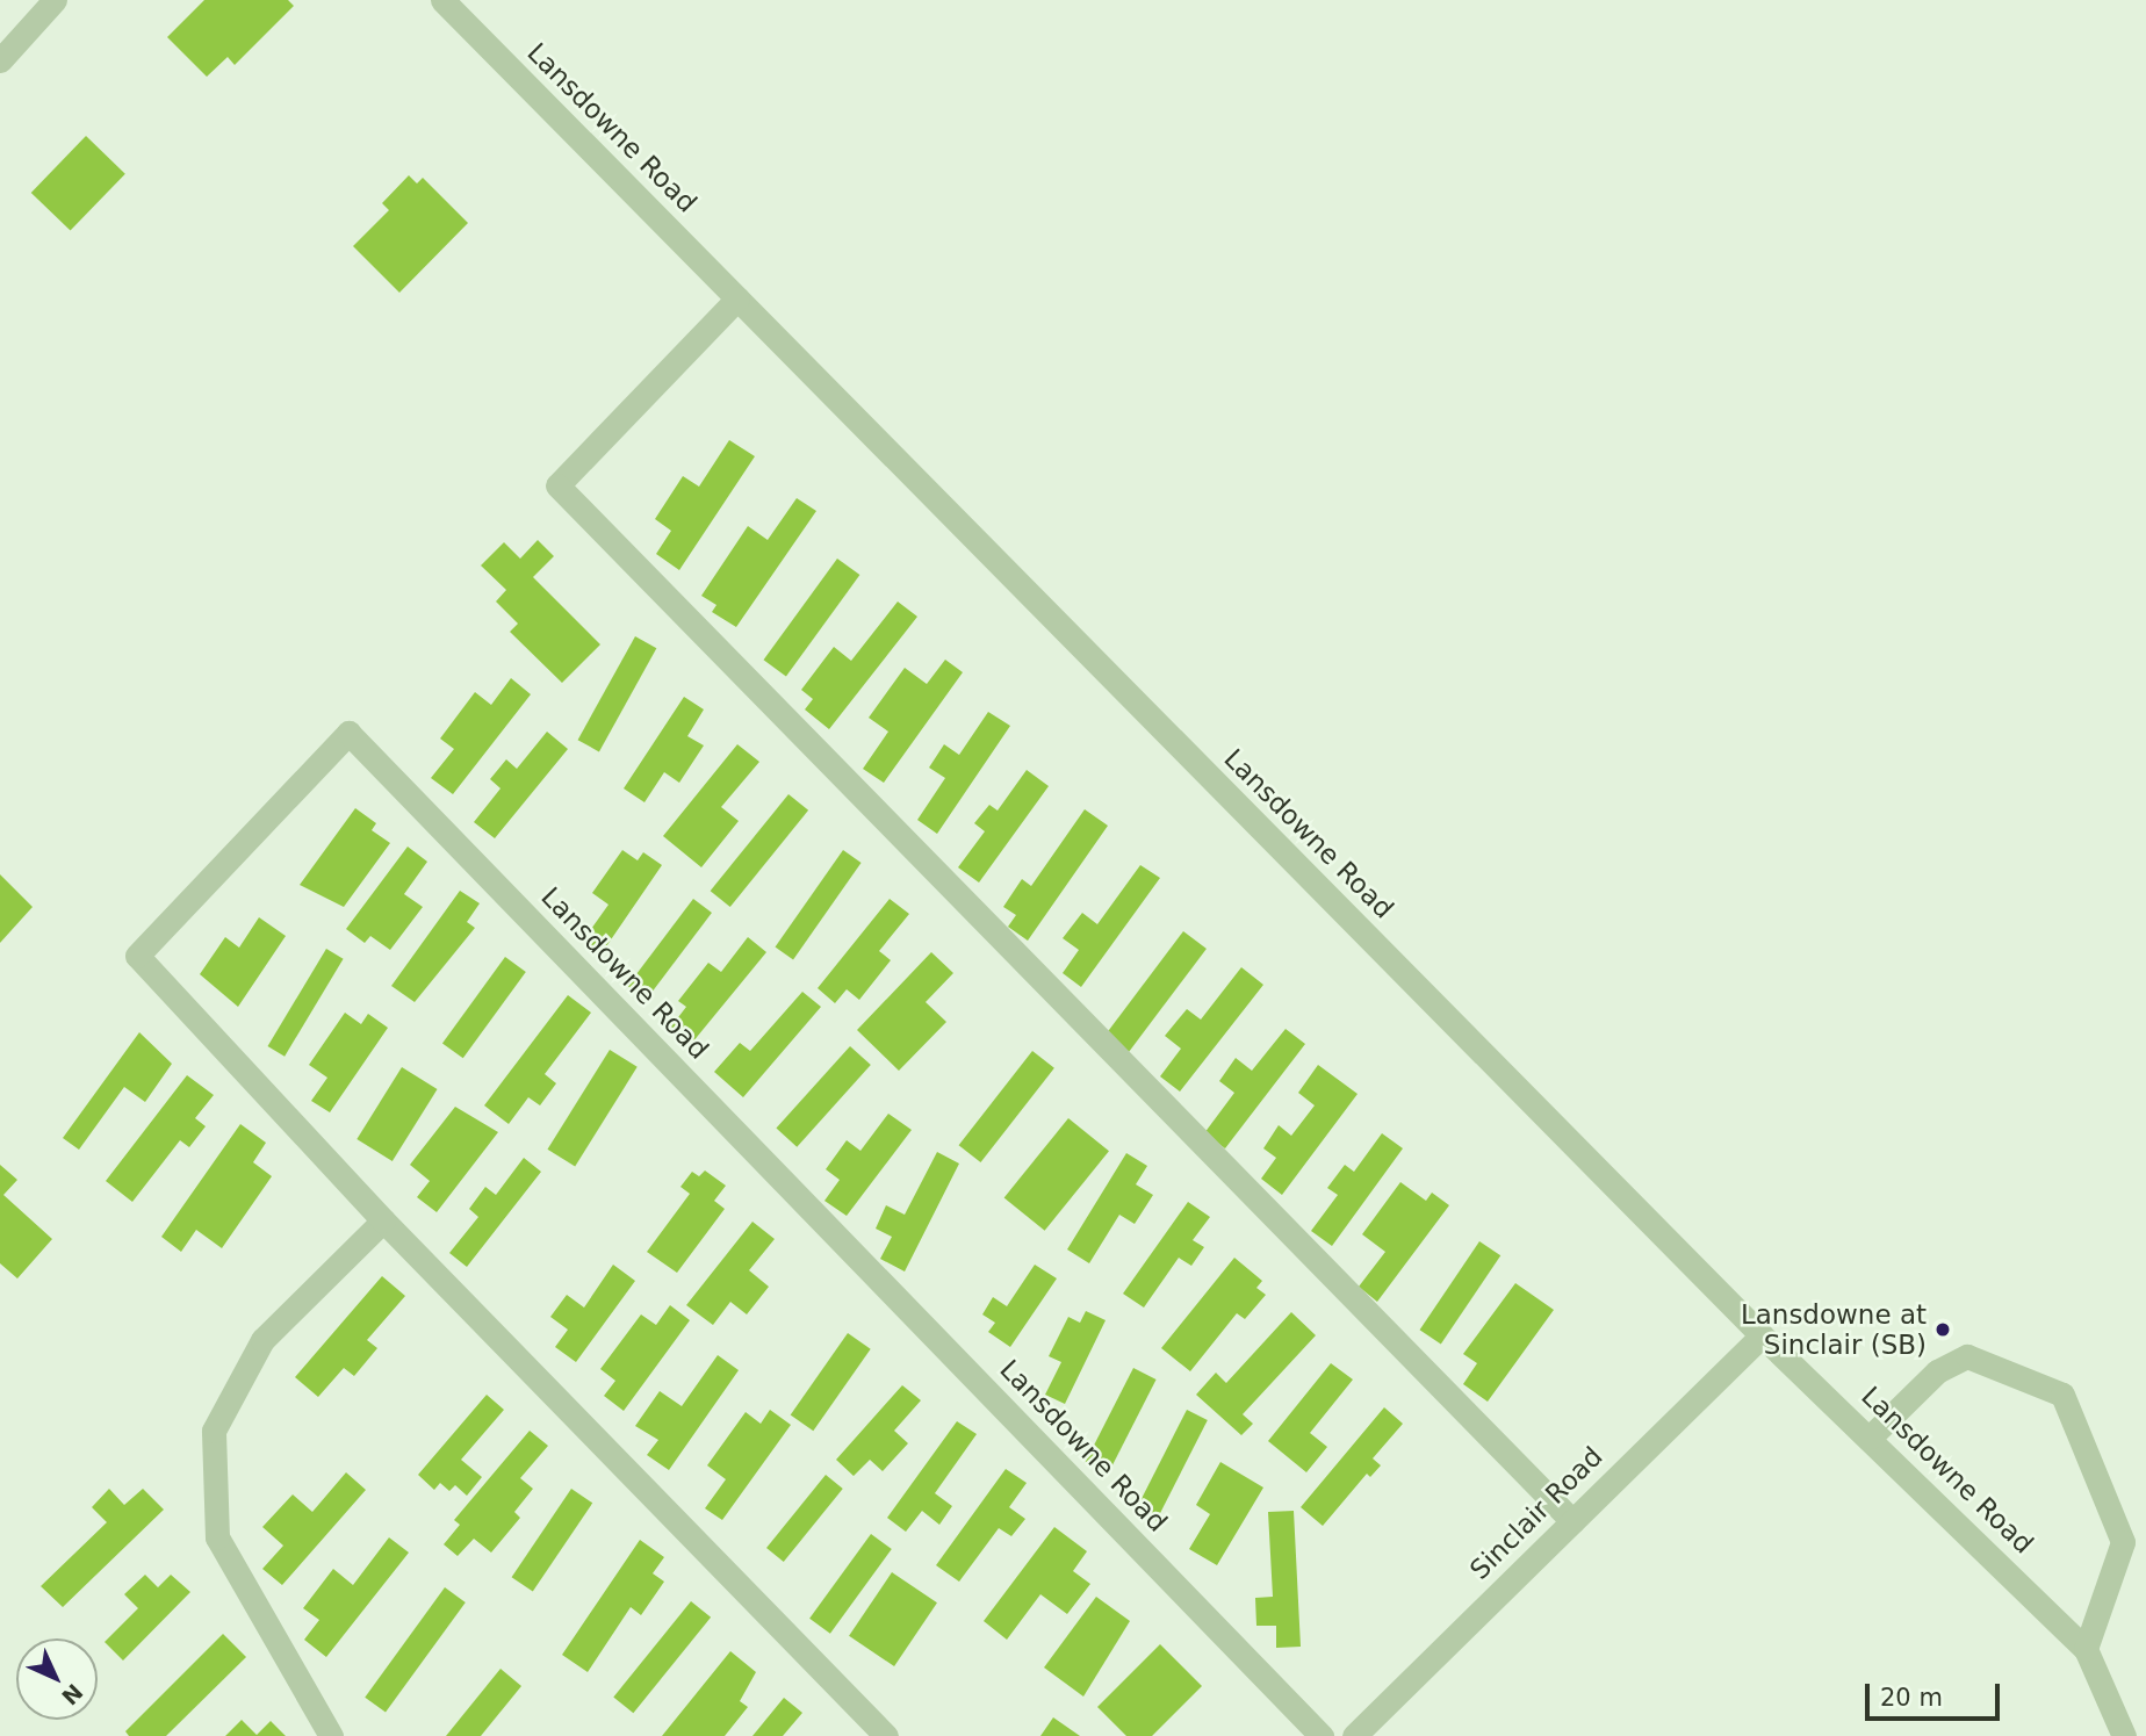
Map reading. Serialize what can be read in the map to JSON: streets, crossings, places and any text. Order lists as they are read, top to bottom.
{
  "streets": {
    "street": ["Lansdowne Road", "Sinclair Road"]
  },
  "crossings": [
    ["Lansdowne Road", "Sinclair Road"]
  ],
  "places": ["Lansdowne at Sinclair (SB)"],
  "scale_bar": "20 m",
  "north": "bottom right"
}
